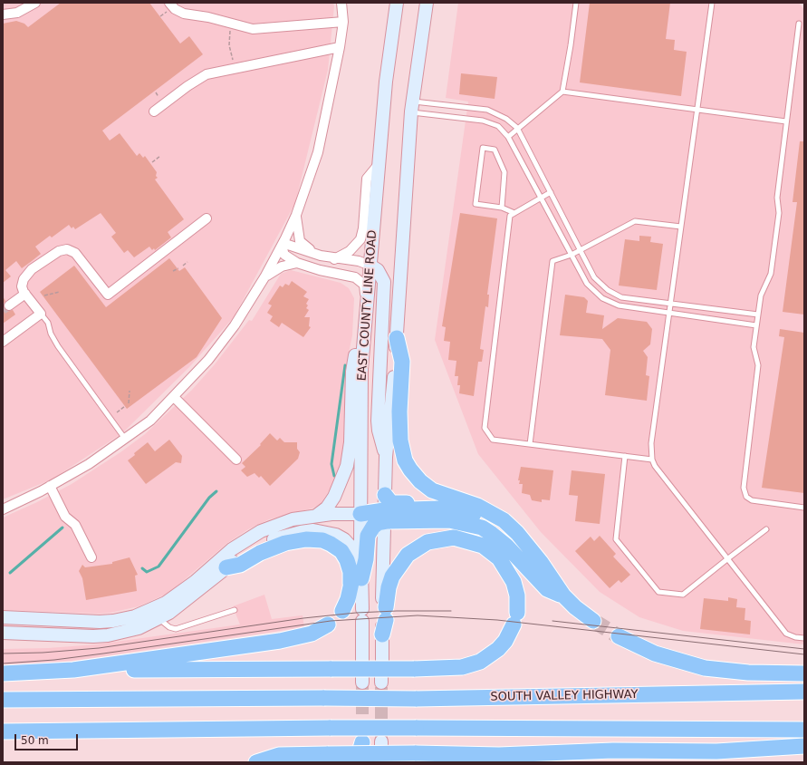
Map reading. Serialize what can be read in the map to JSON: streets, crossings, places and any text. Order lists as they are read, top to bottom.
{
  "streets": {
    "highway": ["SOUTH VALLEY HIGHWAY"],
    "main road": ["EAST COUNTY LINE ROAD"]
  },
  "scale_bar": "50 m"
}
